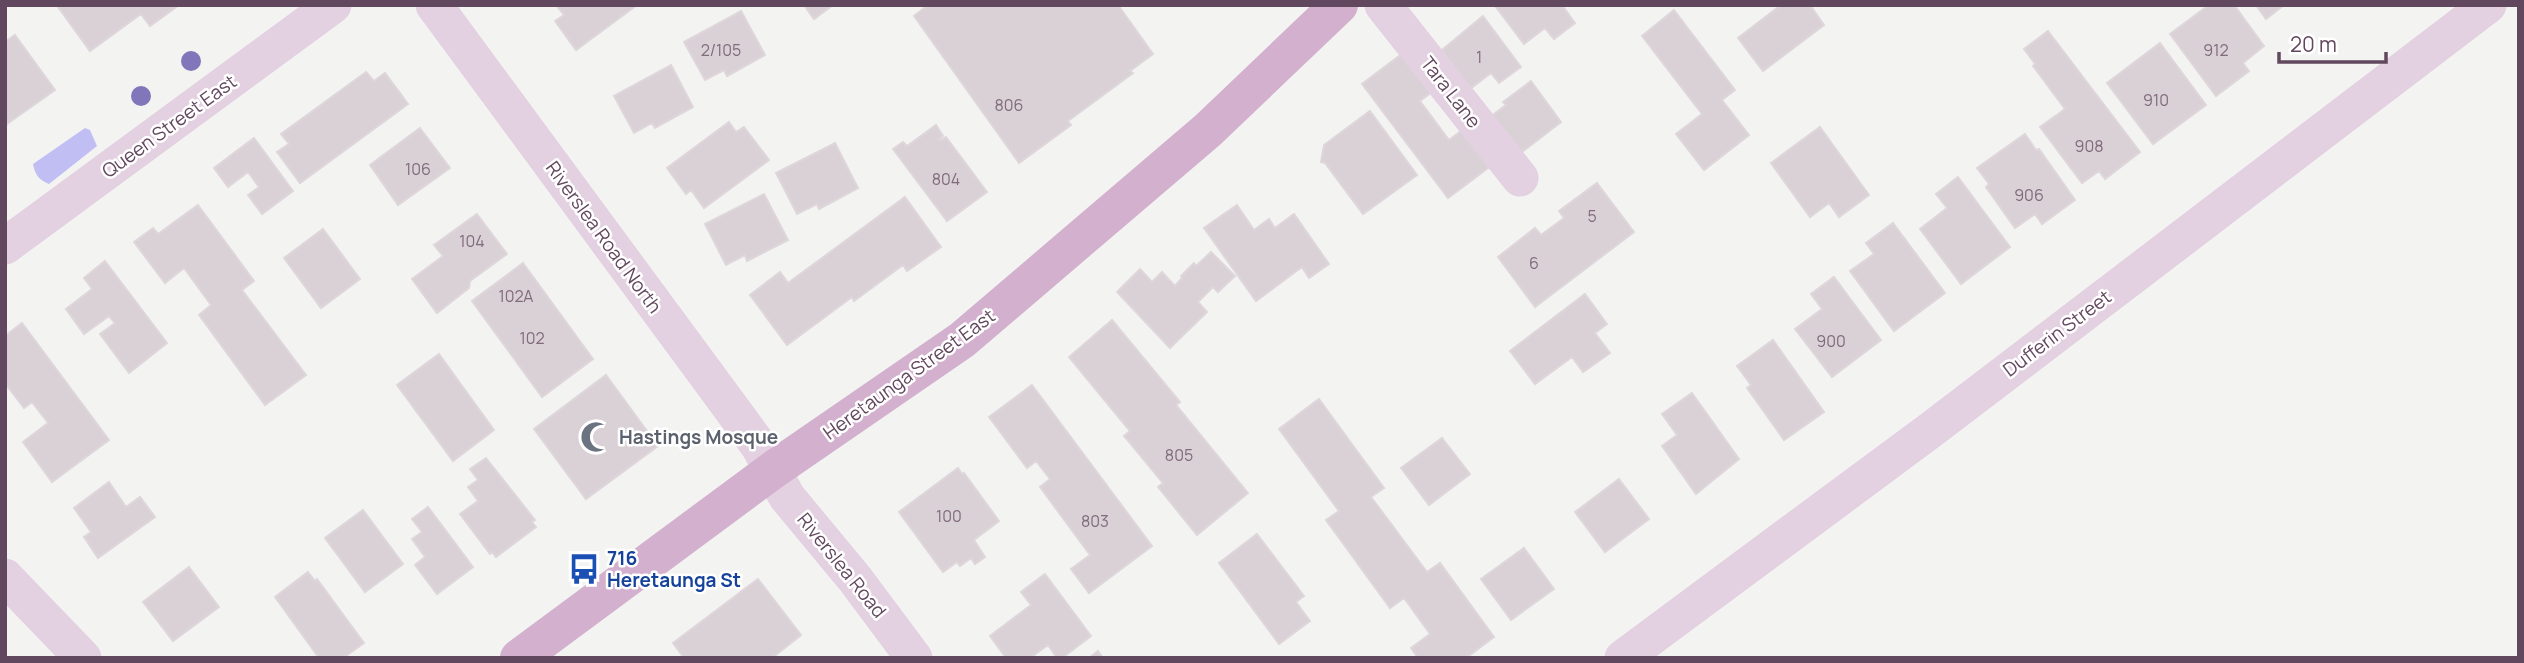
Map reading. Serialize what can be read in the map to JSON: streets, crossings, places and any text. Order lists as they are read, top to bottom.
{
  "streets": {
    "main road": ["Heretaunga Street East"],
    "street": [
      "Tara Lane",
      "Queen Street East",
      "Riverslea Road North",
      "Dufferin Street",
      "Riverslea Road"
    ]
  },
  "crossings": [
    ["Riverslea Road North", "Heretaunga Street East"],
    ["Riverslea Road North", "Riverslea Road"],
    ["Heretaunga Street East", "Riverslea Road"]
  ],
  "places": {
    "mosque": ["Hastings Mosque"],
    "bus stop": ["716 Heretaunga St"]
  },
  "house_numbers": [
    "2/105",
    "912",
    "1",
    "910",
    "806",
    "908",
    "106",
    "804",
    "906",
    "5",
    "104",
    "6",
    "102A",
    "102",
    "900",
    "805",
    "100",
    "803"
  ],
  "scale_bar": "20 m"
}
